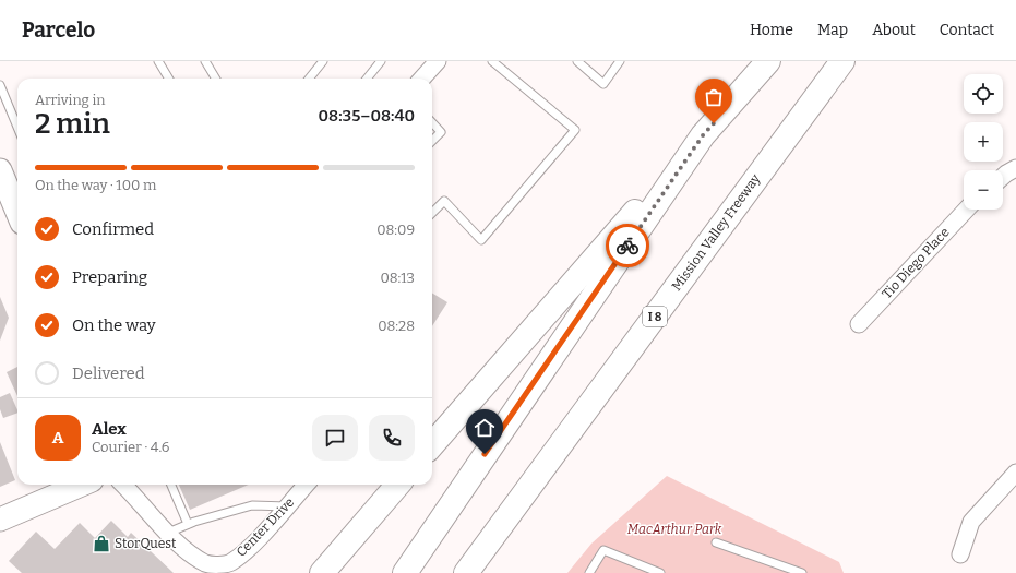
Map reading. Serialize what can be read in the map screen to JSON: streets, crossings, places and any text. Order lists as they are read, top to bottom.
{
  "streets": {
    "highway": ["Mission Valley Freeway", "I 8"],
    "street": ["Tio Diego Place", "Center Drive"]
  },
  "parks": ["MacArthur Park"],
  "places": {
    "shop": ["StorQuest"]
  },
  "page": {
    "header": "Parcelo",
    "nav": [
      "Home",
      "Map",
      "About",
      "Contact"
    ],
    "map_buttons": ["+", "−"],
    "heading": ["2 min", "Arriving in", "08:35–08:40"],
    "panel": ["Alex", "Courier · 4.6"],
    "bar": "On the way · 100 m",
    "list": [
      ["Confirmed", "08:09"],
      ["Preparing", "08:13"],
      ["On the way", "08:28"],
      "Delivered"
    ],
    "round": "A"
  }
}
